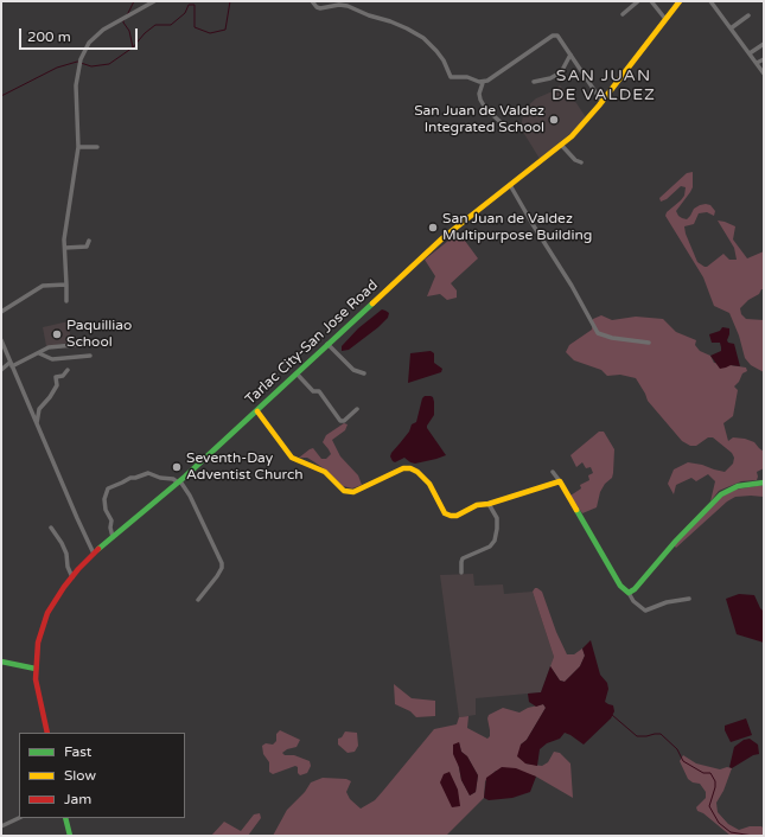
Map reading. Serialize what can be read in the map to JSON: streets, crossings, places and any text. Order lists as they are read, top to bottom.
{
  "streets": {
    "main road": ["Tarlac City-San Jose Road"]
  },
  "districts": ["SAN JUAN DE VALDEZ"],
  "places": [
    "San Juan de Valdez Integrated School",
    "San Juan de Valdez Multipurpose Building",
    "Paquilliao School",
    "Seventh-Day Adventist Church"
  ],
  "legend": ["Fast", "Slow", "Jam"],
  "scale_bar": "200 m"
}
